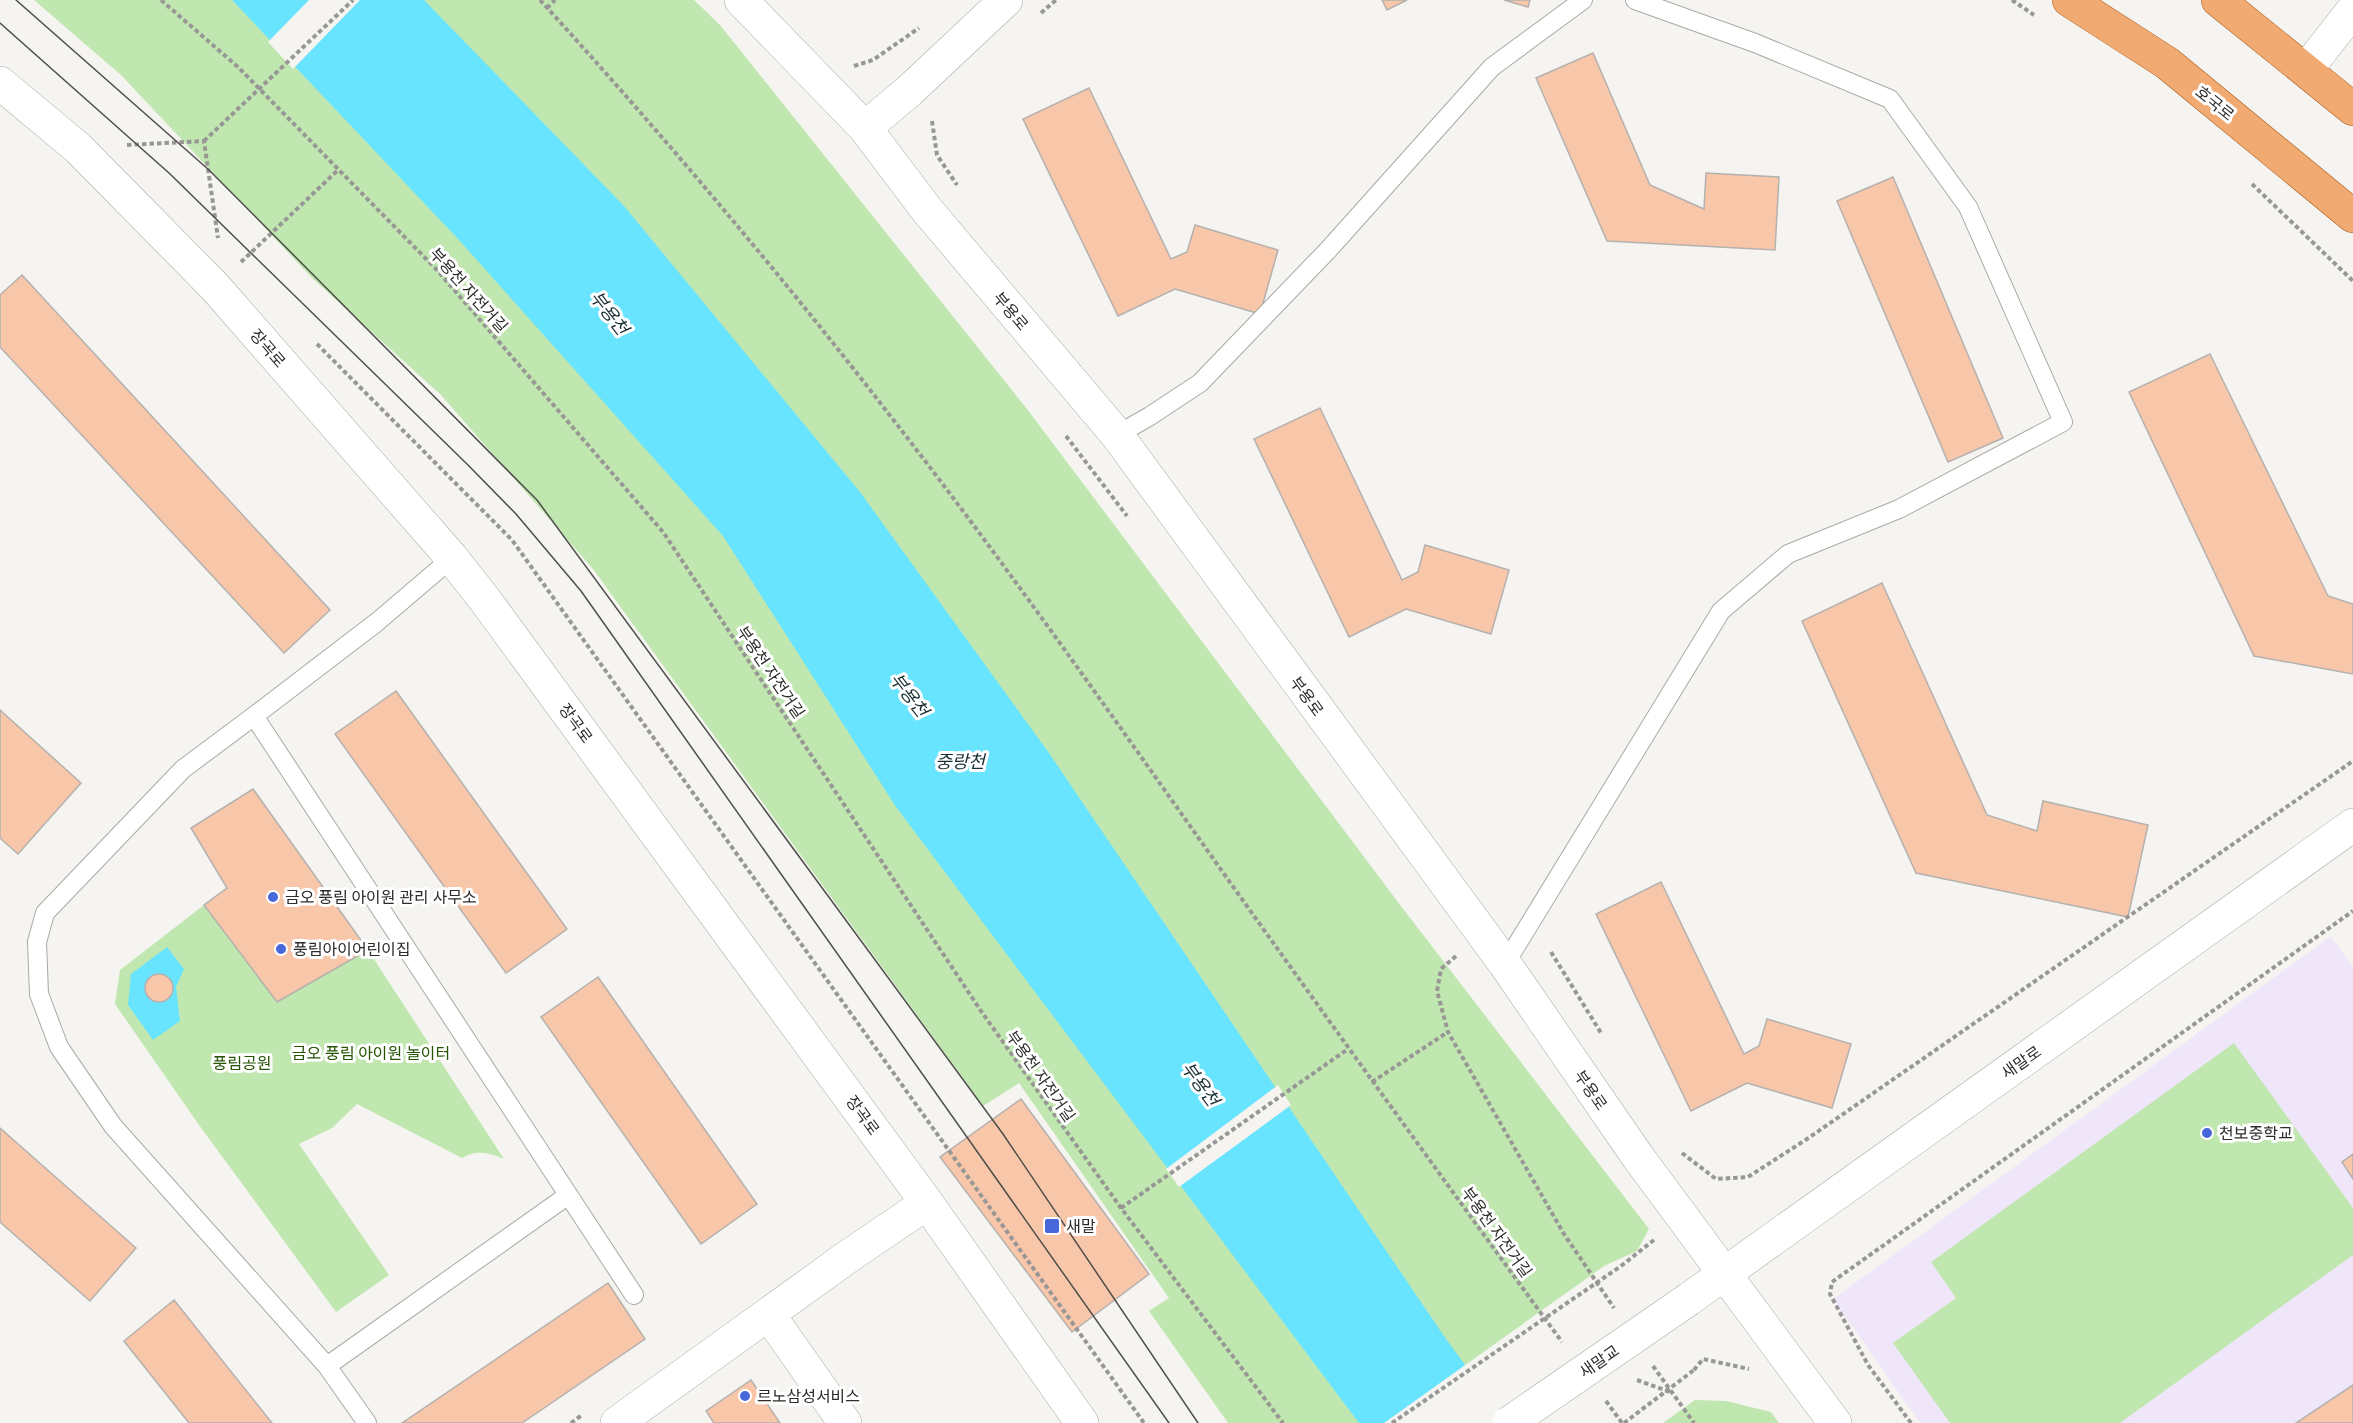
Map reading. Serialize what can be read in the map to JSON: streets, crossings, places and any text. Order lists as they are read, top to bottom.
{
  "streets": {
    "main road": ["호국로"],
    "street": [
      "부용로",
      "장곡로",
      "새말로",
      "새말교"
    ],
    "path": ["부용천 자전거길"]
  },
  "crossings": [
    ["부용로", "새말로"],
    ["새말로", "새말교"]
  ],
  "water": ["부용천", "중랑천"],
  "parks": ["금오 풍림 아이원 놀이터", "풍림공원"],
  "places": {
    "other": [
      "금오 풍림 아이원 관리 사무소",
      "풍림아이어린이집",
      "천보중학교",
      "르노삼성서비스"
    ],
    "transit": ["새말"]
  }
}
